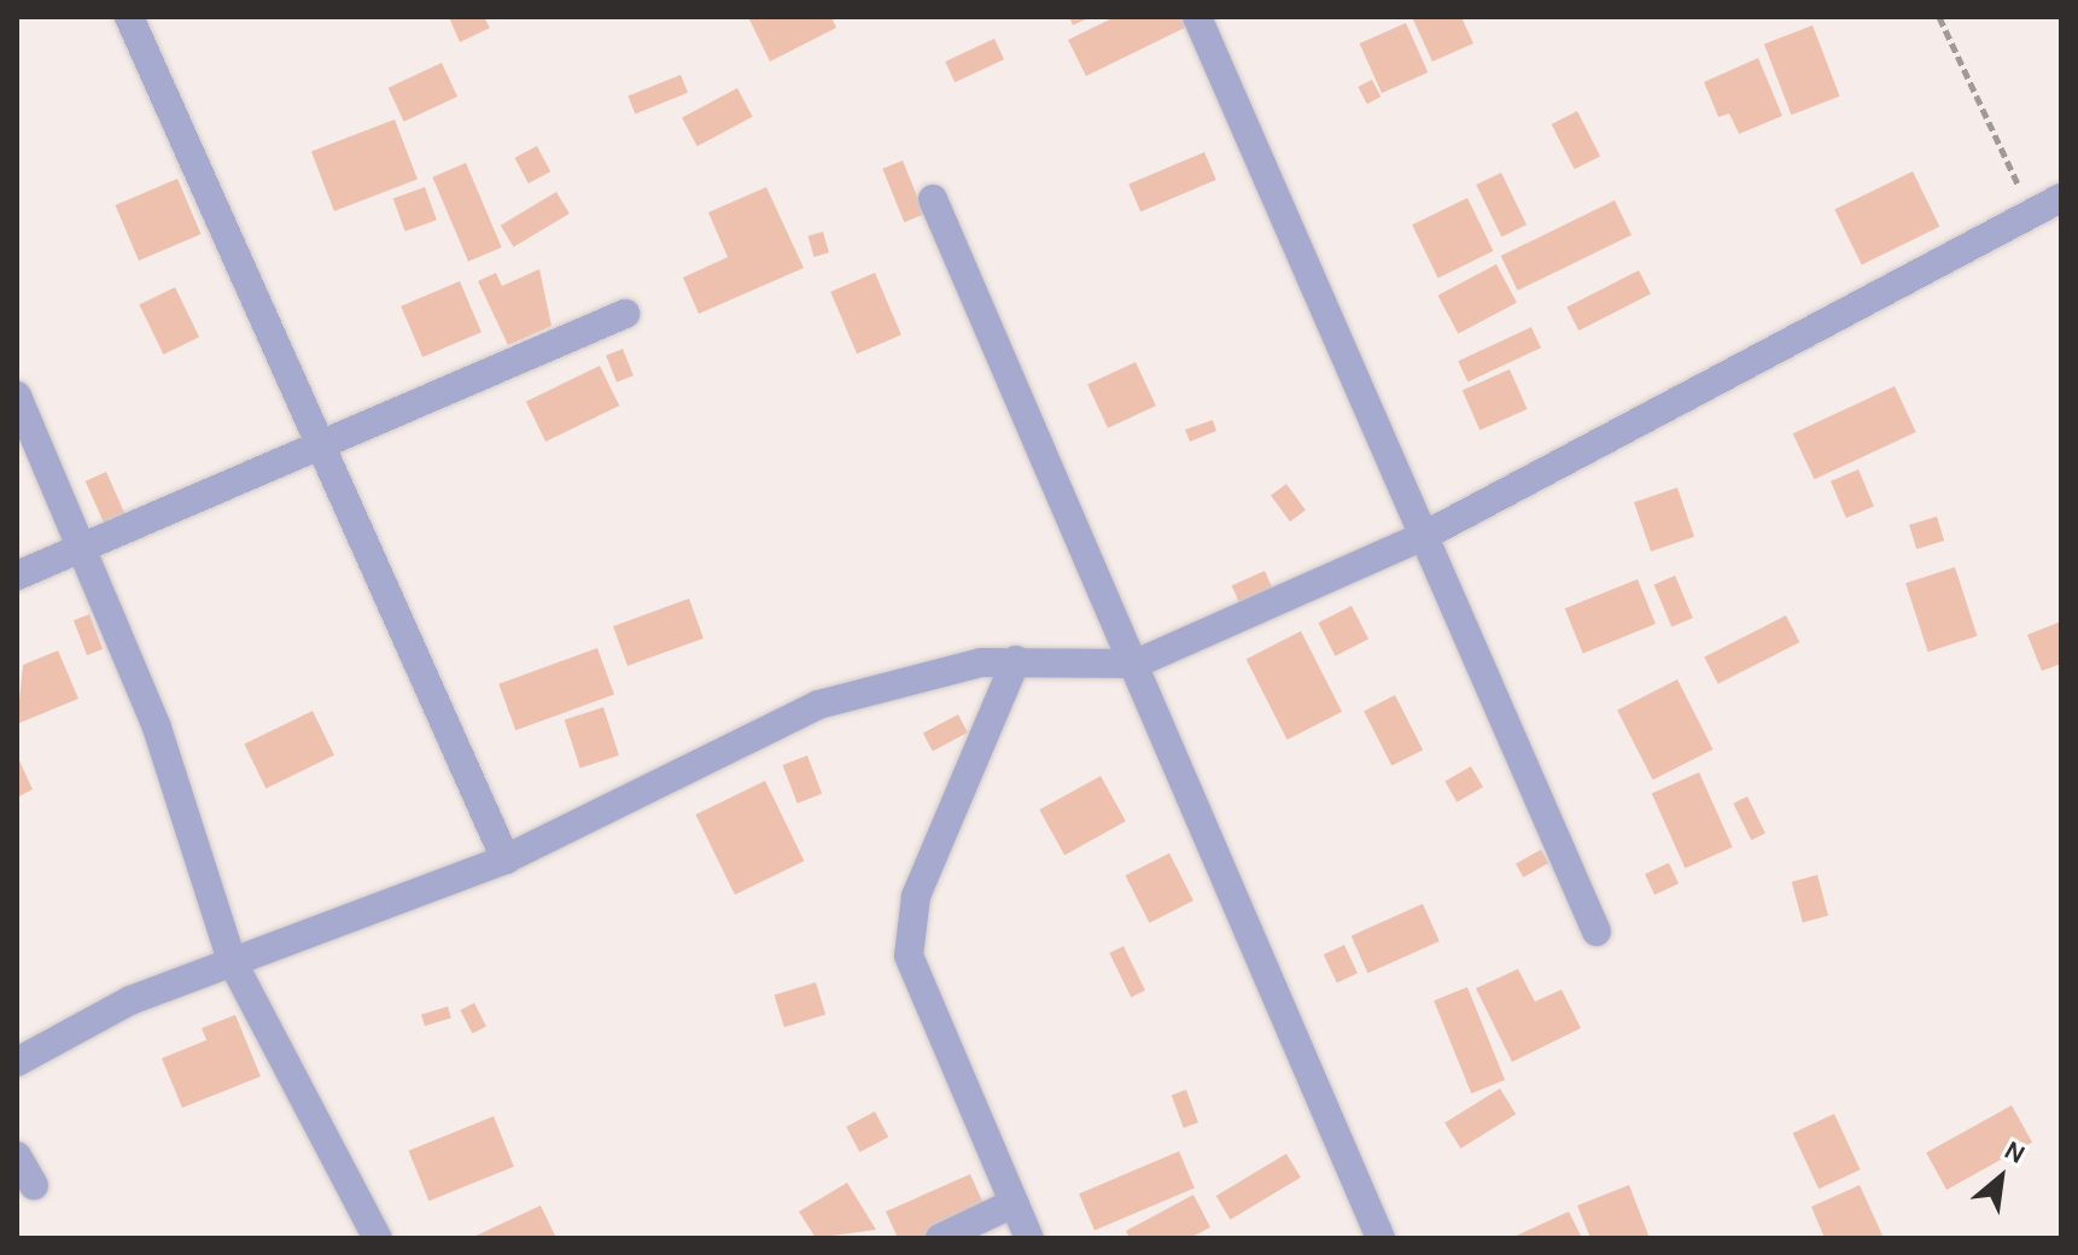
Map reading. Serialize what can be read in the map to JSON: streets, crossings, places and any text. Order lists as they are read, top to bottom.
{
  "north": "top right"
}
